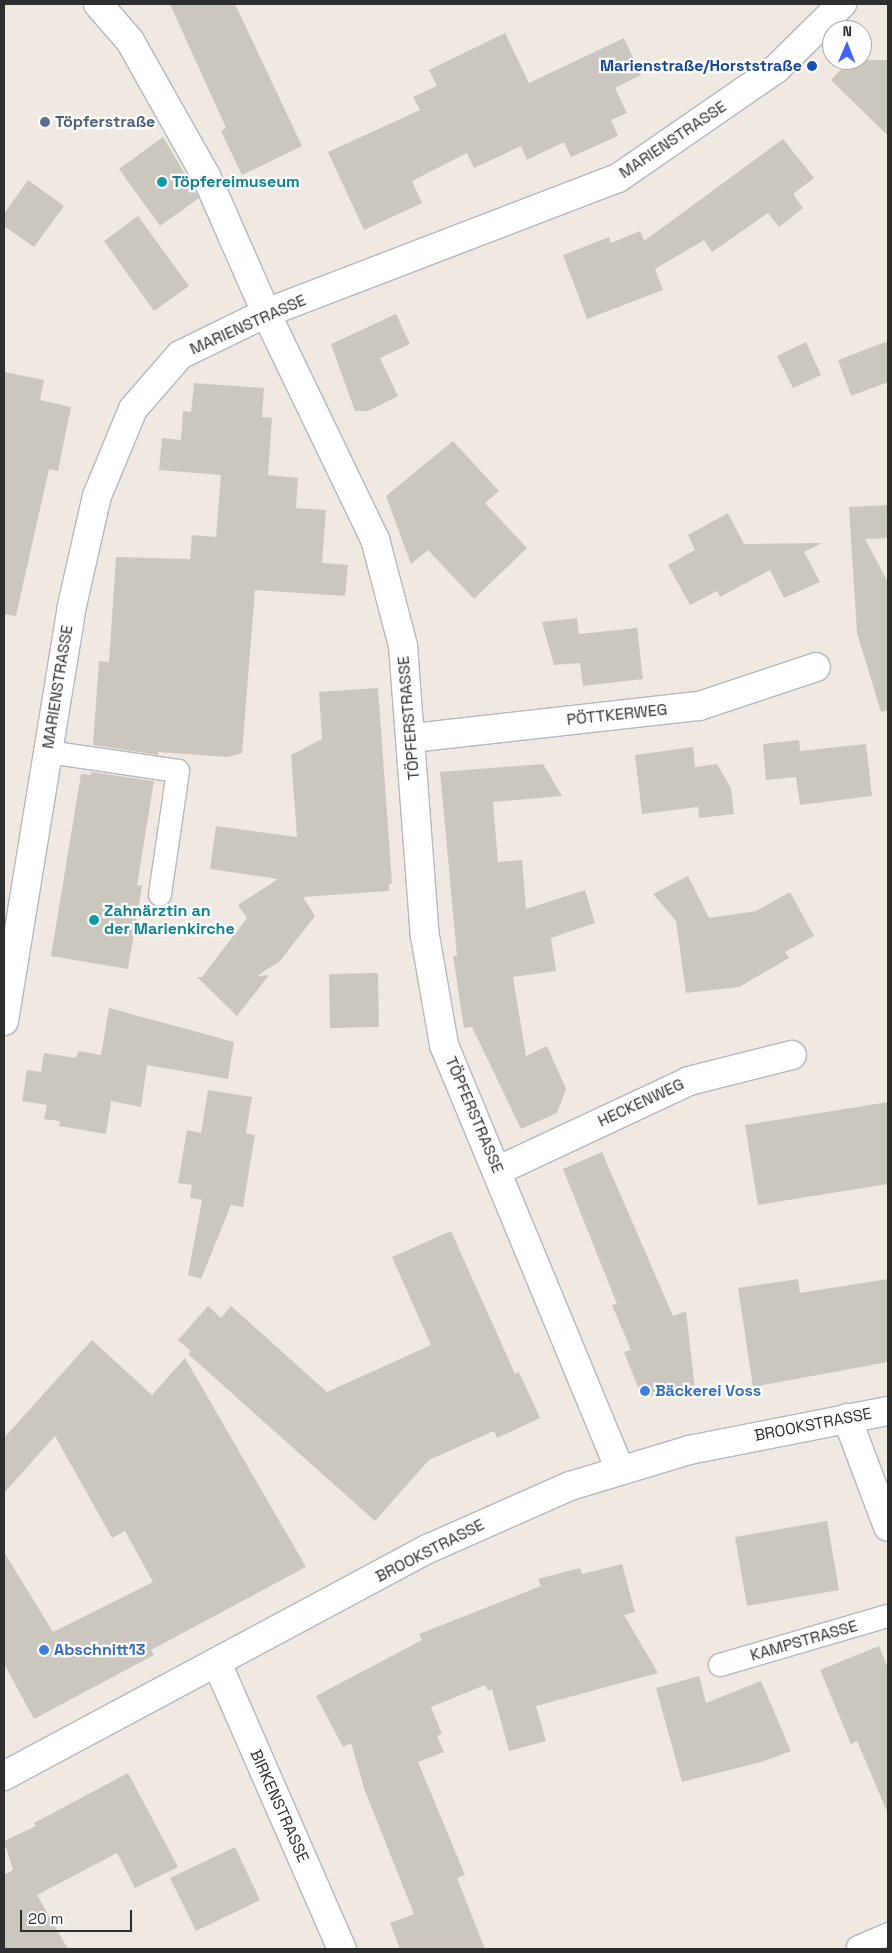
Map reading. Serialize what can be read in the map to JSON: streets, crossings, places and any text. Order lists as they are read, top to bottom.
{
  "streets": {
    "street": [
      "MARIENSTRASSE",
      "PÖTTKERWEG",
      "TÖPFERSTRASSE",
      "HECKENWEG",
      "BROOKSTRASSE",
      "BIRKENSTRASSE"
    ],
    "lane": ["KAMPSTRASSE"]
  },
  "crossings": [
    ["MARIENSTRASSE", "TÖPFERSTRASSE"],
    ["PÖTTKERWEG", "TÖPFERSTRASSE"],
    ["TÖPFERSTRASSE", "HECKENWEG"],
    ["TÖPFERSTRASSE", "BROOKSTRASSE"],
    ["BROOKSTRASSE", "BIRKENSTRASSE"]
  ],
  "places": [
    "Marienstraße/Horststraße",
    "Töpferstraße",
    "Töpfereimuseum",
    "Zahnärztin an der Marienkirche",
    "Bäckerei Voss",
    "Abschnitt13"
  ],
  "scale_bar": "20 m",
  "north": "top"
}
